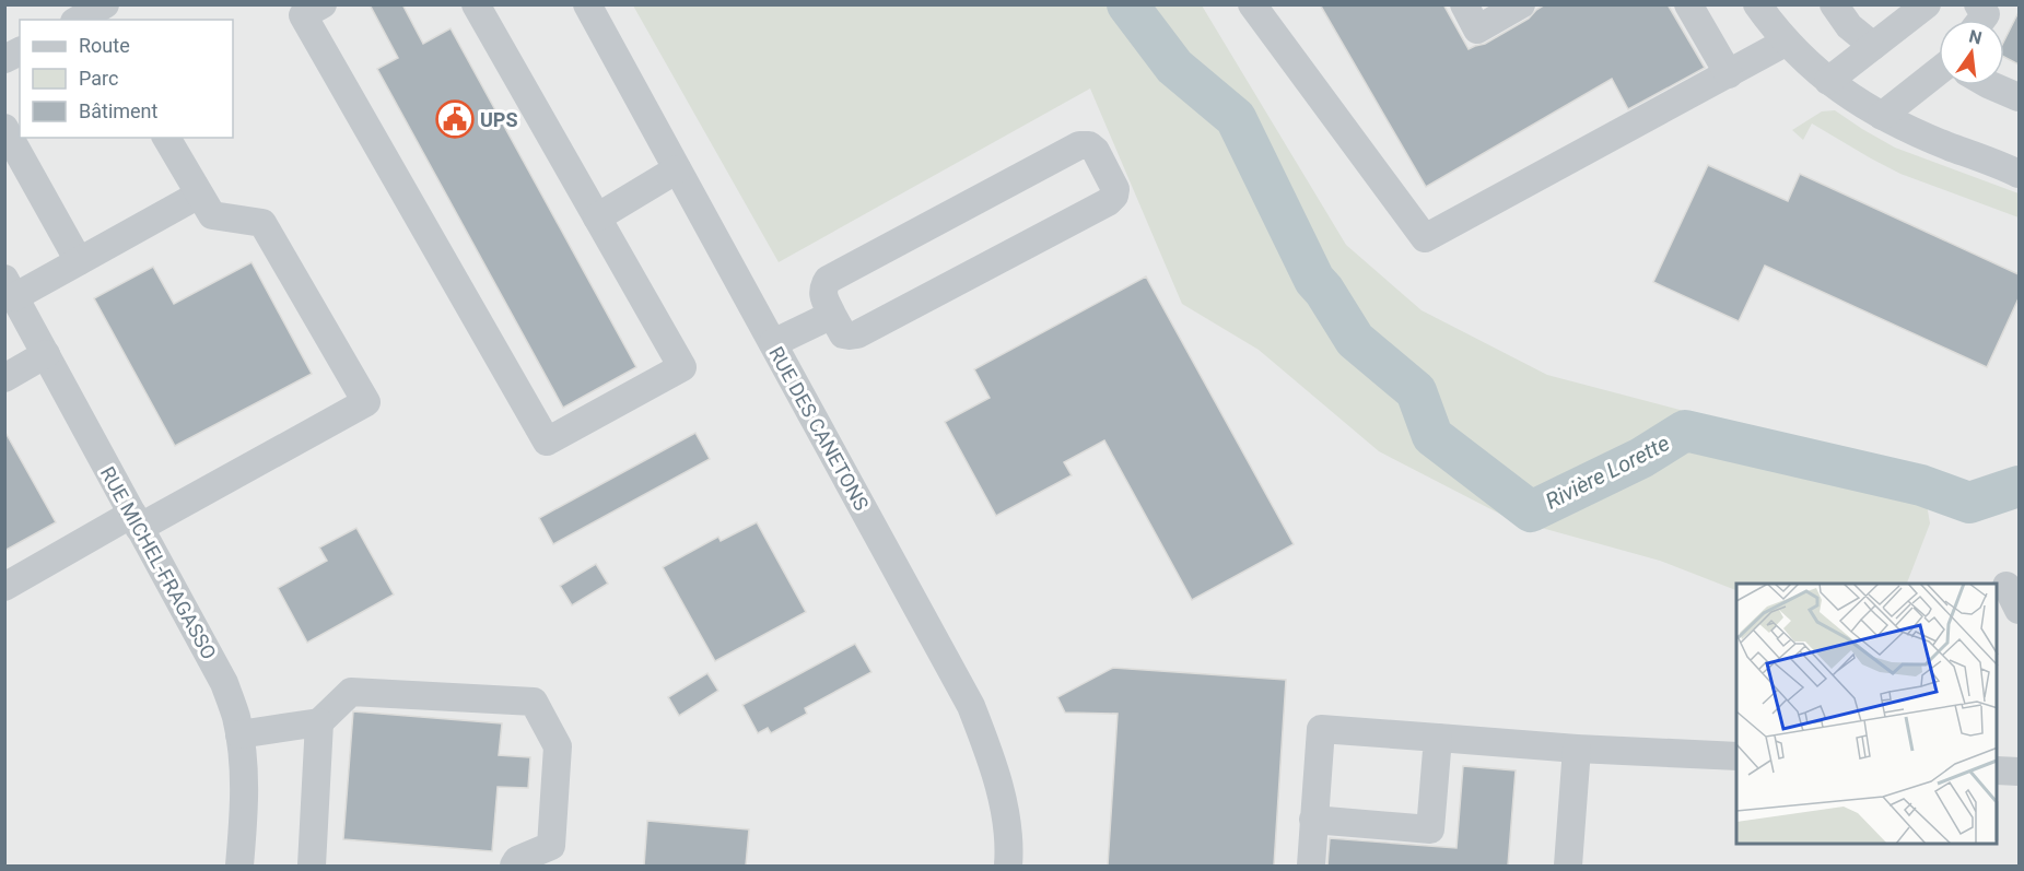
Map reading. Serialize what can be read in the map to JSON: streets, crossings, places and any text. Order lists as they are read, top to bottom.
{
  "streets": {
    "street": ["RUE DES CANETONS", "RUE MICHEL-FRAGASSO"]
  },
  "water": ["Rivière Lorette"],
  "places": {
    "public building": ["UPS"]
  },
  "legend": ["Route", "Parc", "Bâtiment"],
  "north": "top"
}
